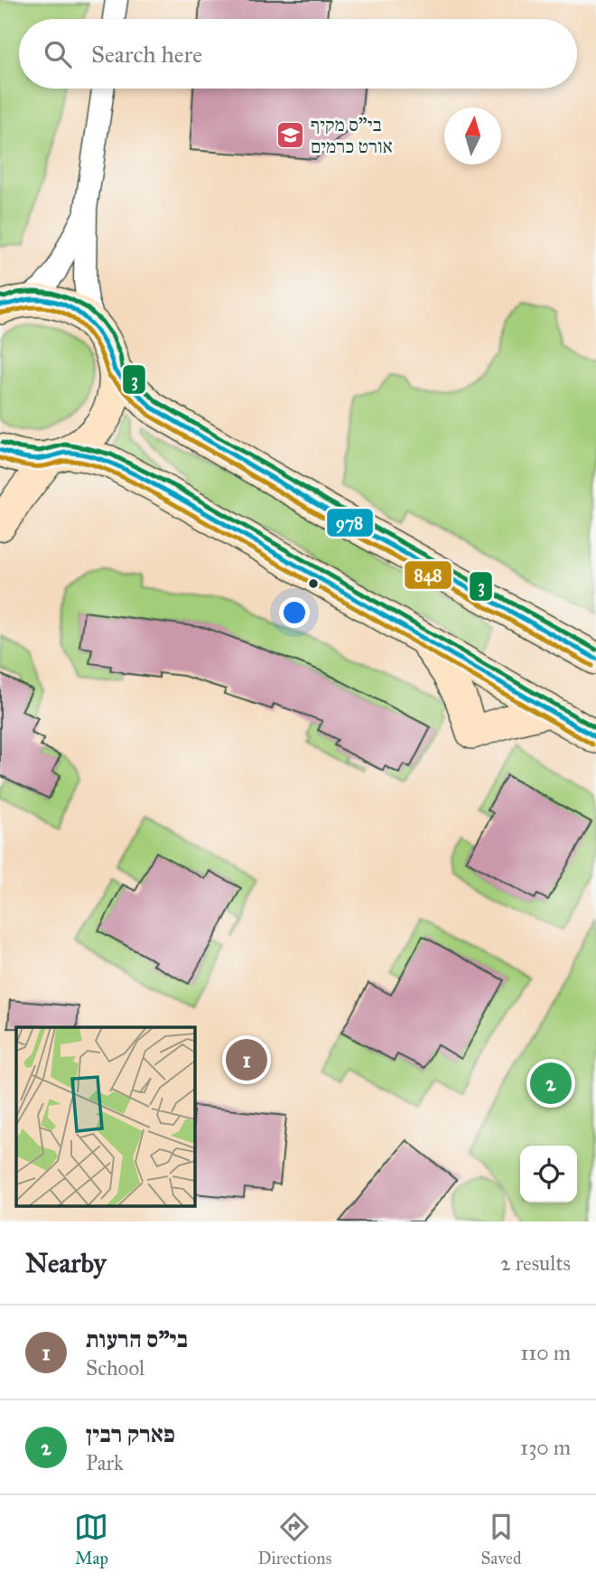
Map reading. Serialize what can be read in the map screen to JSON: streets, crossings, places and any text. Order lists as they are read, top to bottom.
{
  "places": {
    "school or university": ["בי\"ס מקיף אורט כרמים"]
  },
  "lines": ["transit line 3", "transit line 978", "transit line 848"],
  "north": "top",
  "page": {
    "search": "Search here",
    "pins": ["1", "2"],
    "heading": ["Nearby", "2 results"],
    "list": [
      {
        "mark": "1",
        "name": "בי\"ס הרעות",
        "note": "School",
        "value": "110 m"
      },
      {
        "mark": "2",
        "name": "פארק רבין",
        "note": "Park",
        "value": "130 m"
      }
    ],
    "nav": ["Map", "Directions", "Saved"]
  }
}
